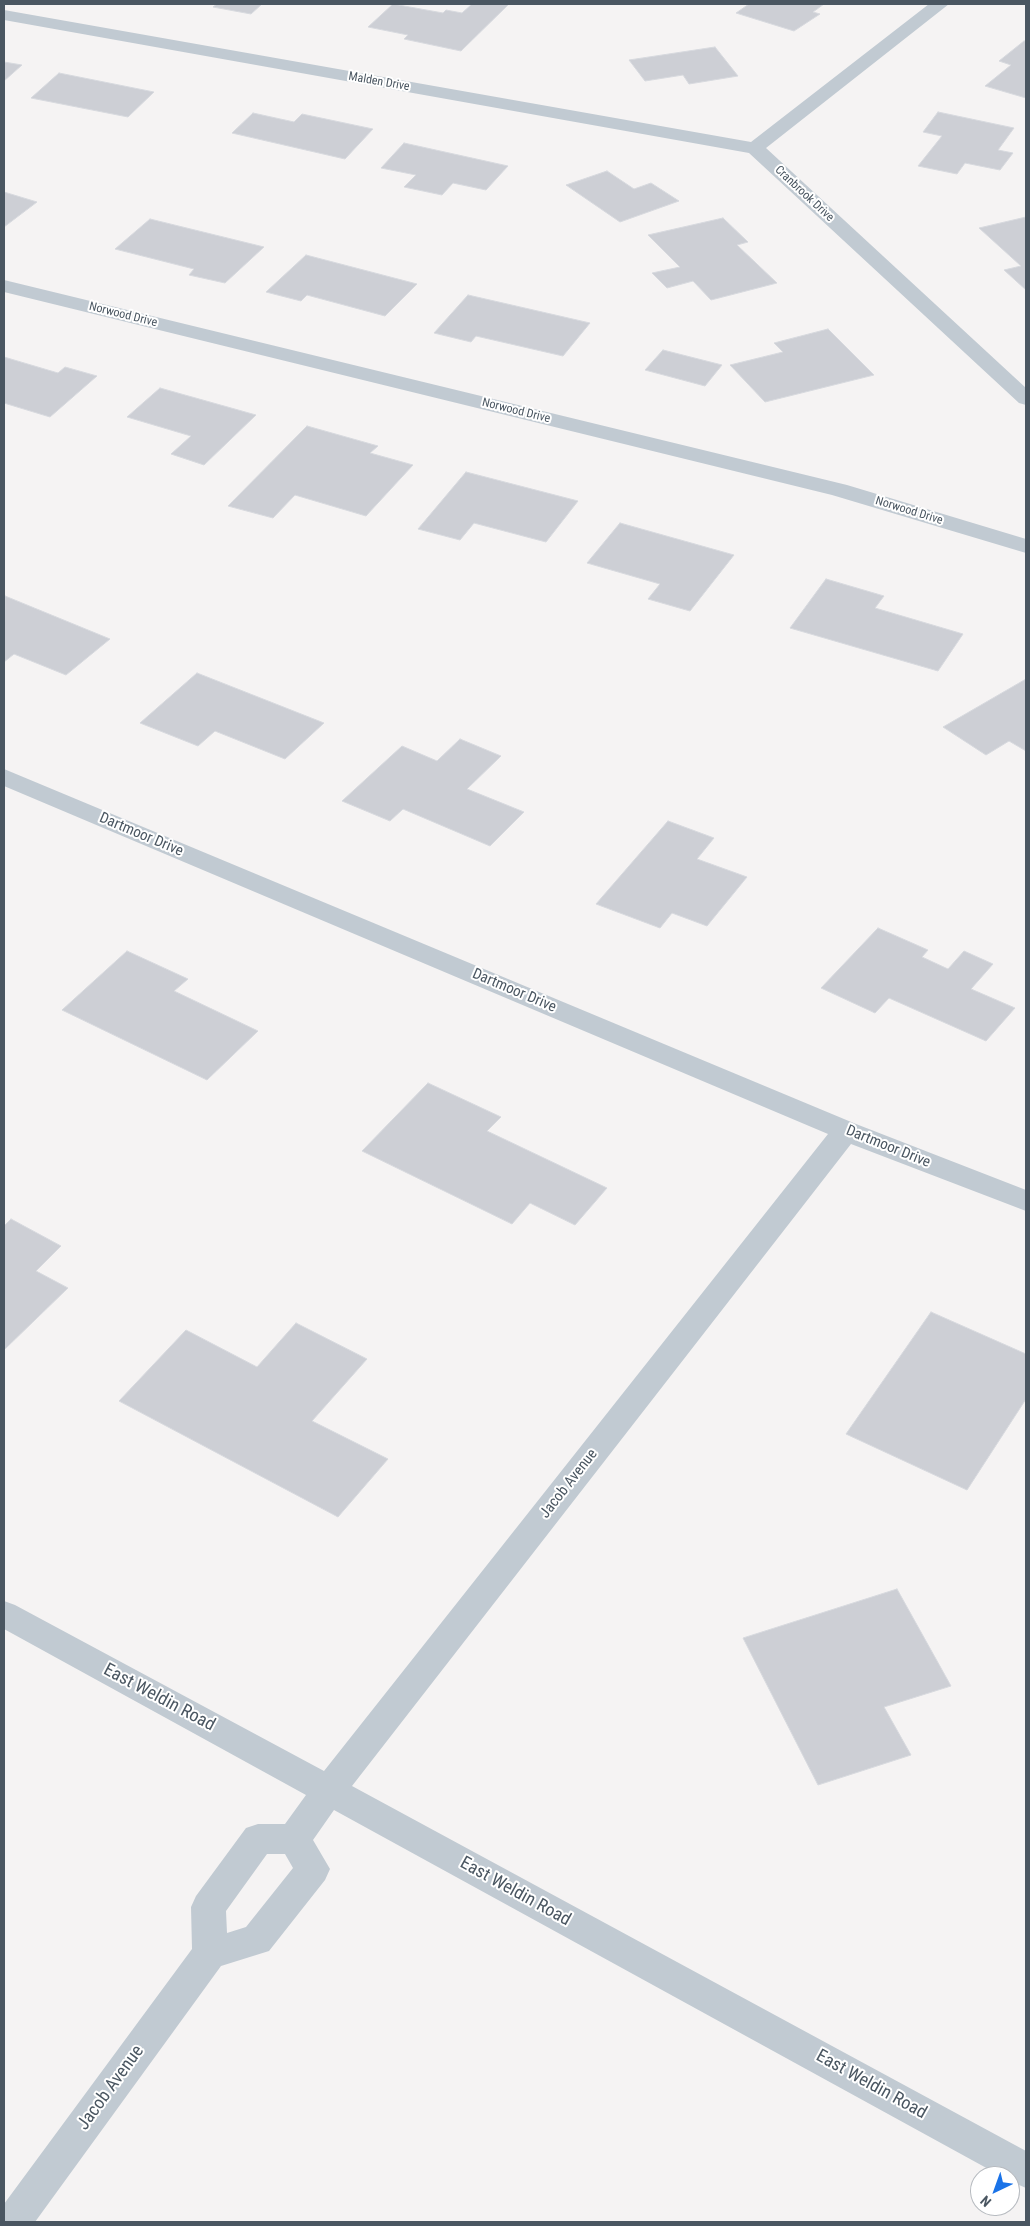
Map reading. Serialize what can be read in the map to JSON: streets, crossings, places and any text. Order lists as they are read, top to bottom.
{
  "streets": {
    "street": [
      "Malden Drive",
      "Cranbrook Drive",
      "Norwood Drive",
      "Dartmoor Drive",
      "Jacob Avenue",
      "East Weldin Road"
    ]
  },
  "crossings": [
    ["Malden Drive", "Cranbrook Drive"],
    ["Dartmoor Drive", "Jacob Avenue"],
    ["Jacob Avenue", "East Weldin Road"]
  ],
  "north": "bottom left"
}
